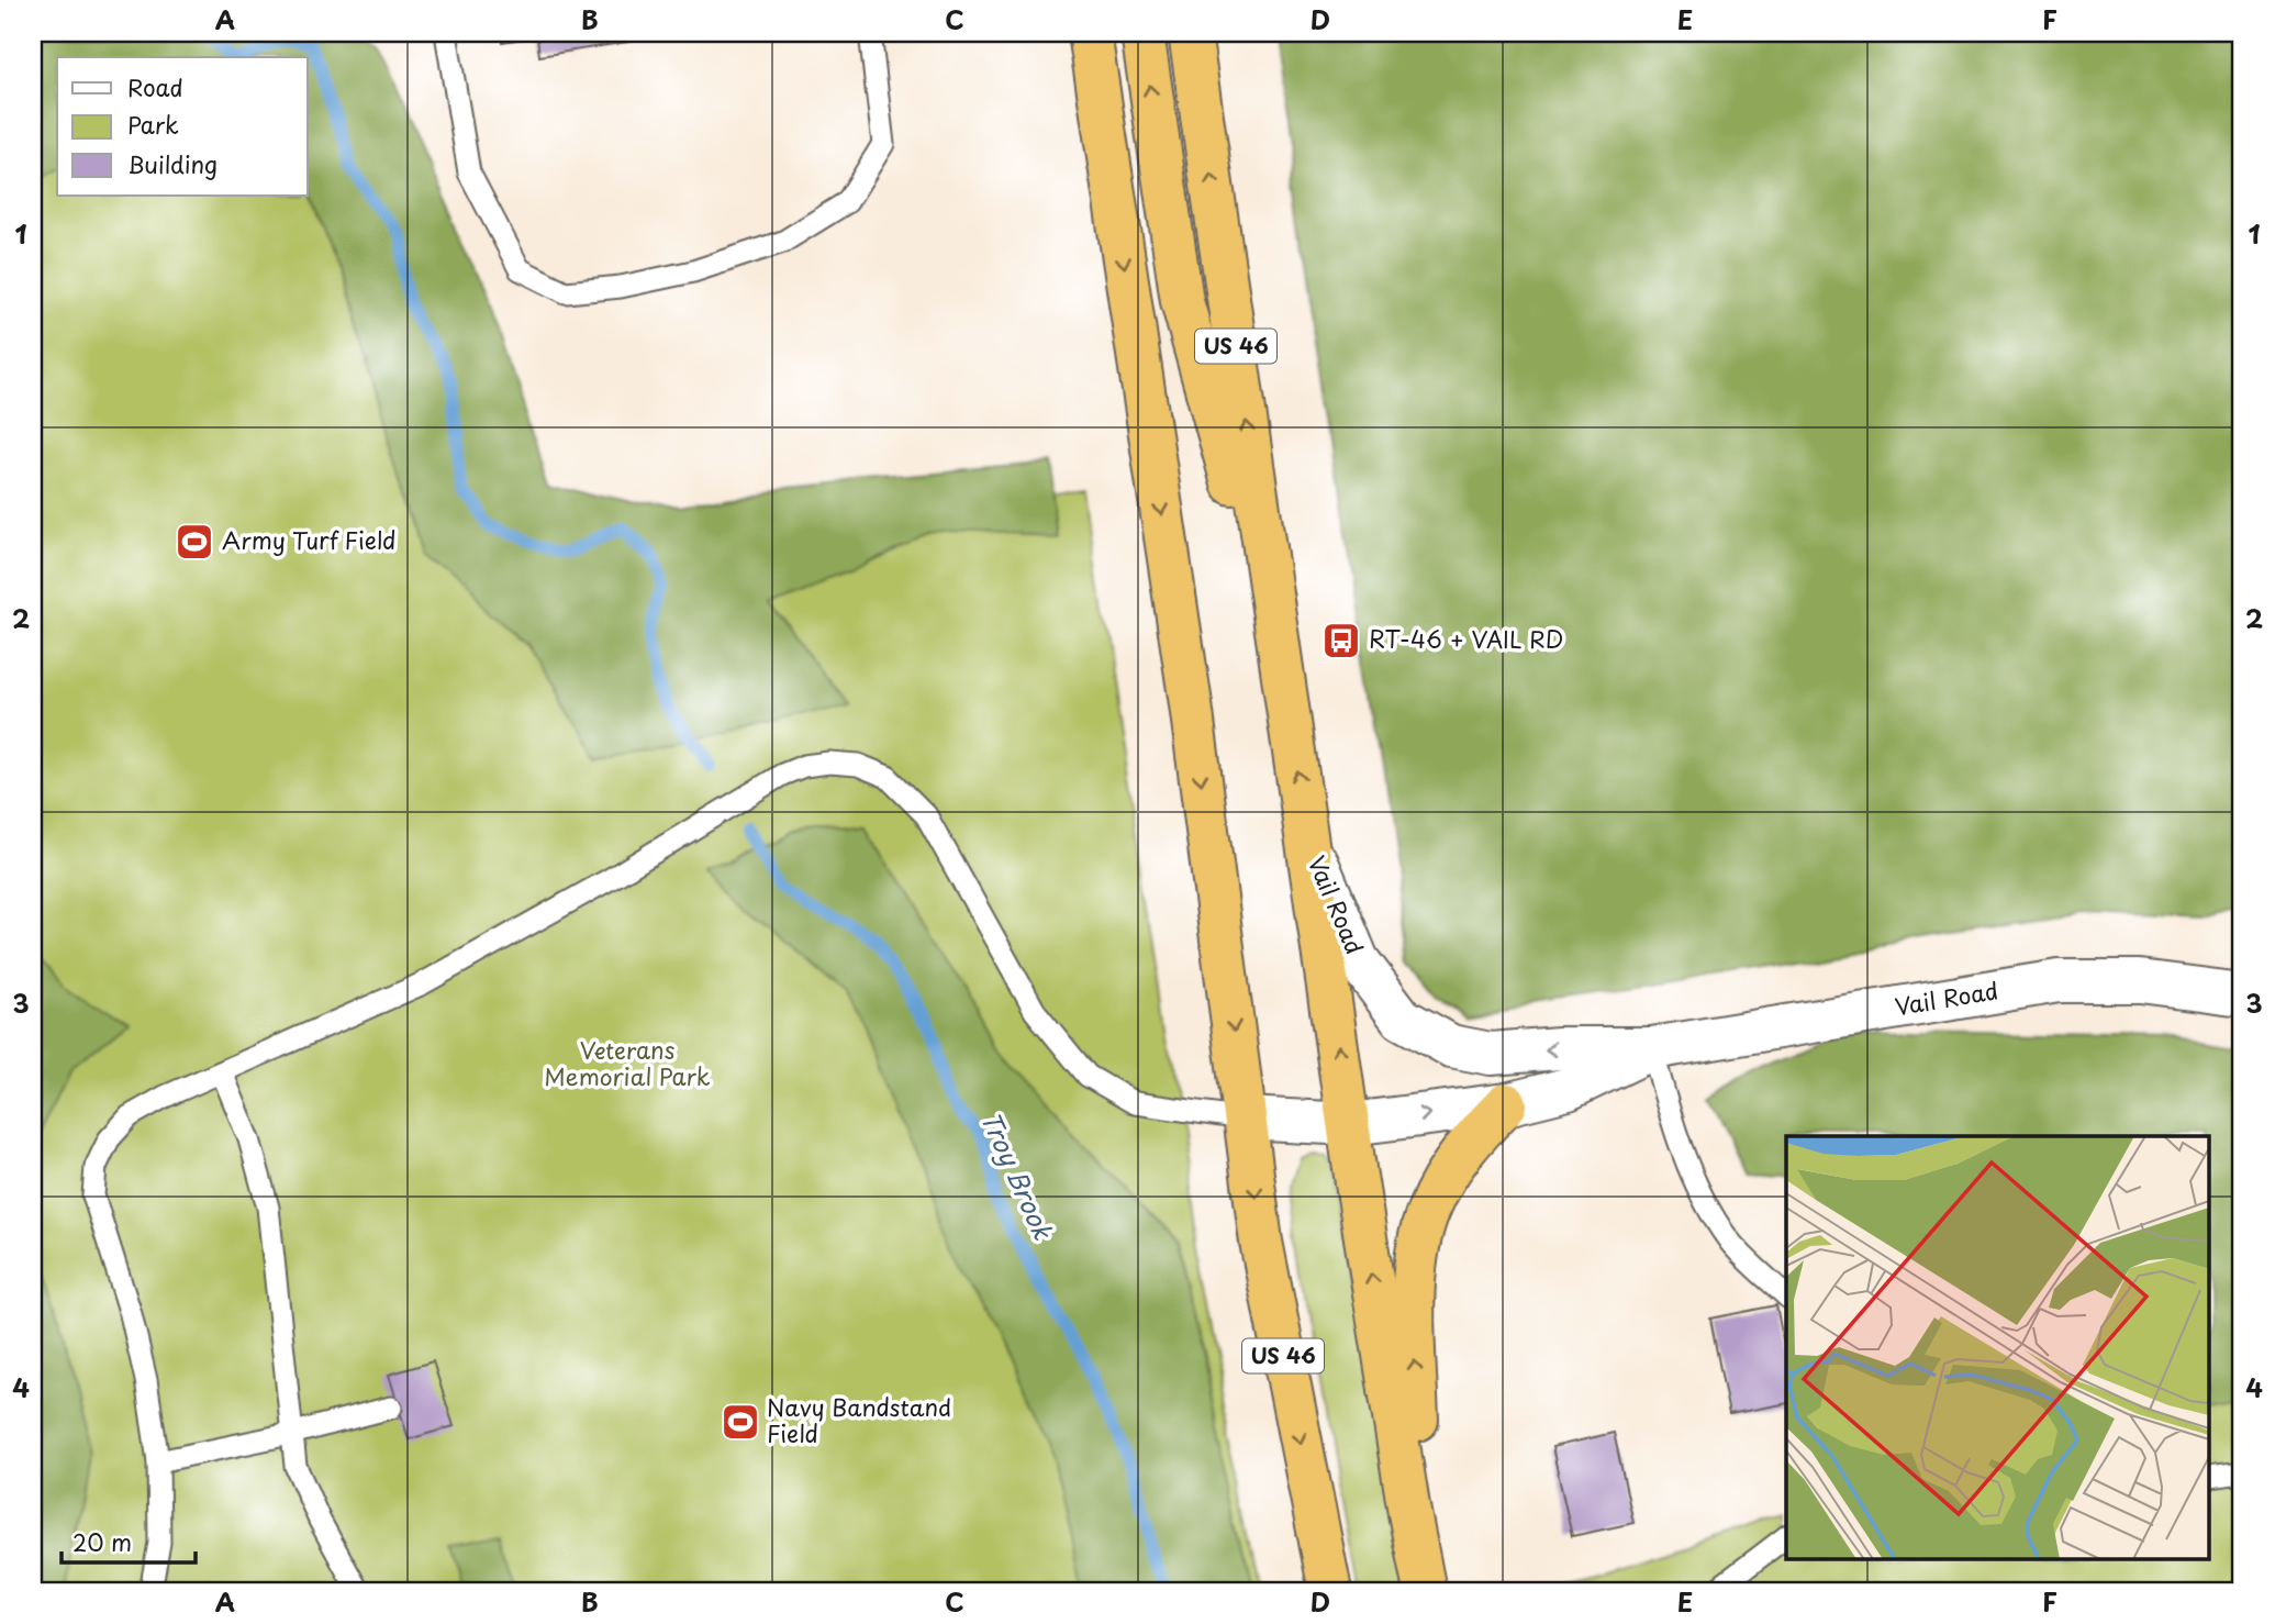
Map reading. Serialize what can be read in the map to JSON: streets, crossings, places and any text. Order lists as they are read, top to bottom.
{
  "streets": {
    "highway": ["US 46"],
    "street": ["Vail Road"]
  },
  "crossings": [
    ["US 46", "Vail Road"]
  ],
  "water": ["Troy Brook"],
  "parks": ["Veterans Memorial Park"],
  "places": {
    "sports": ["Army Turf Field", "Navy Bandstand Field"],
    "bus stop": ["RT-46 + VAIL RD"]
  },
  "legend": ["Road", "Park", "Building"],
  "scale_bar": "20 m",
  "grid": {
    "columns": [
      "A",
      "B",
      "C",
      "D",
      "E",
      "F"
    ],
    "rows": [
      "1",
      "2",
      "3",
      "4"
    ]
  }
}
